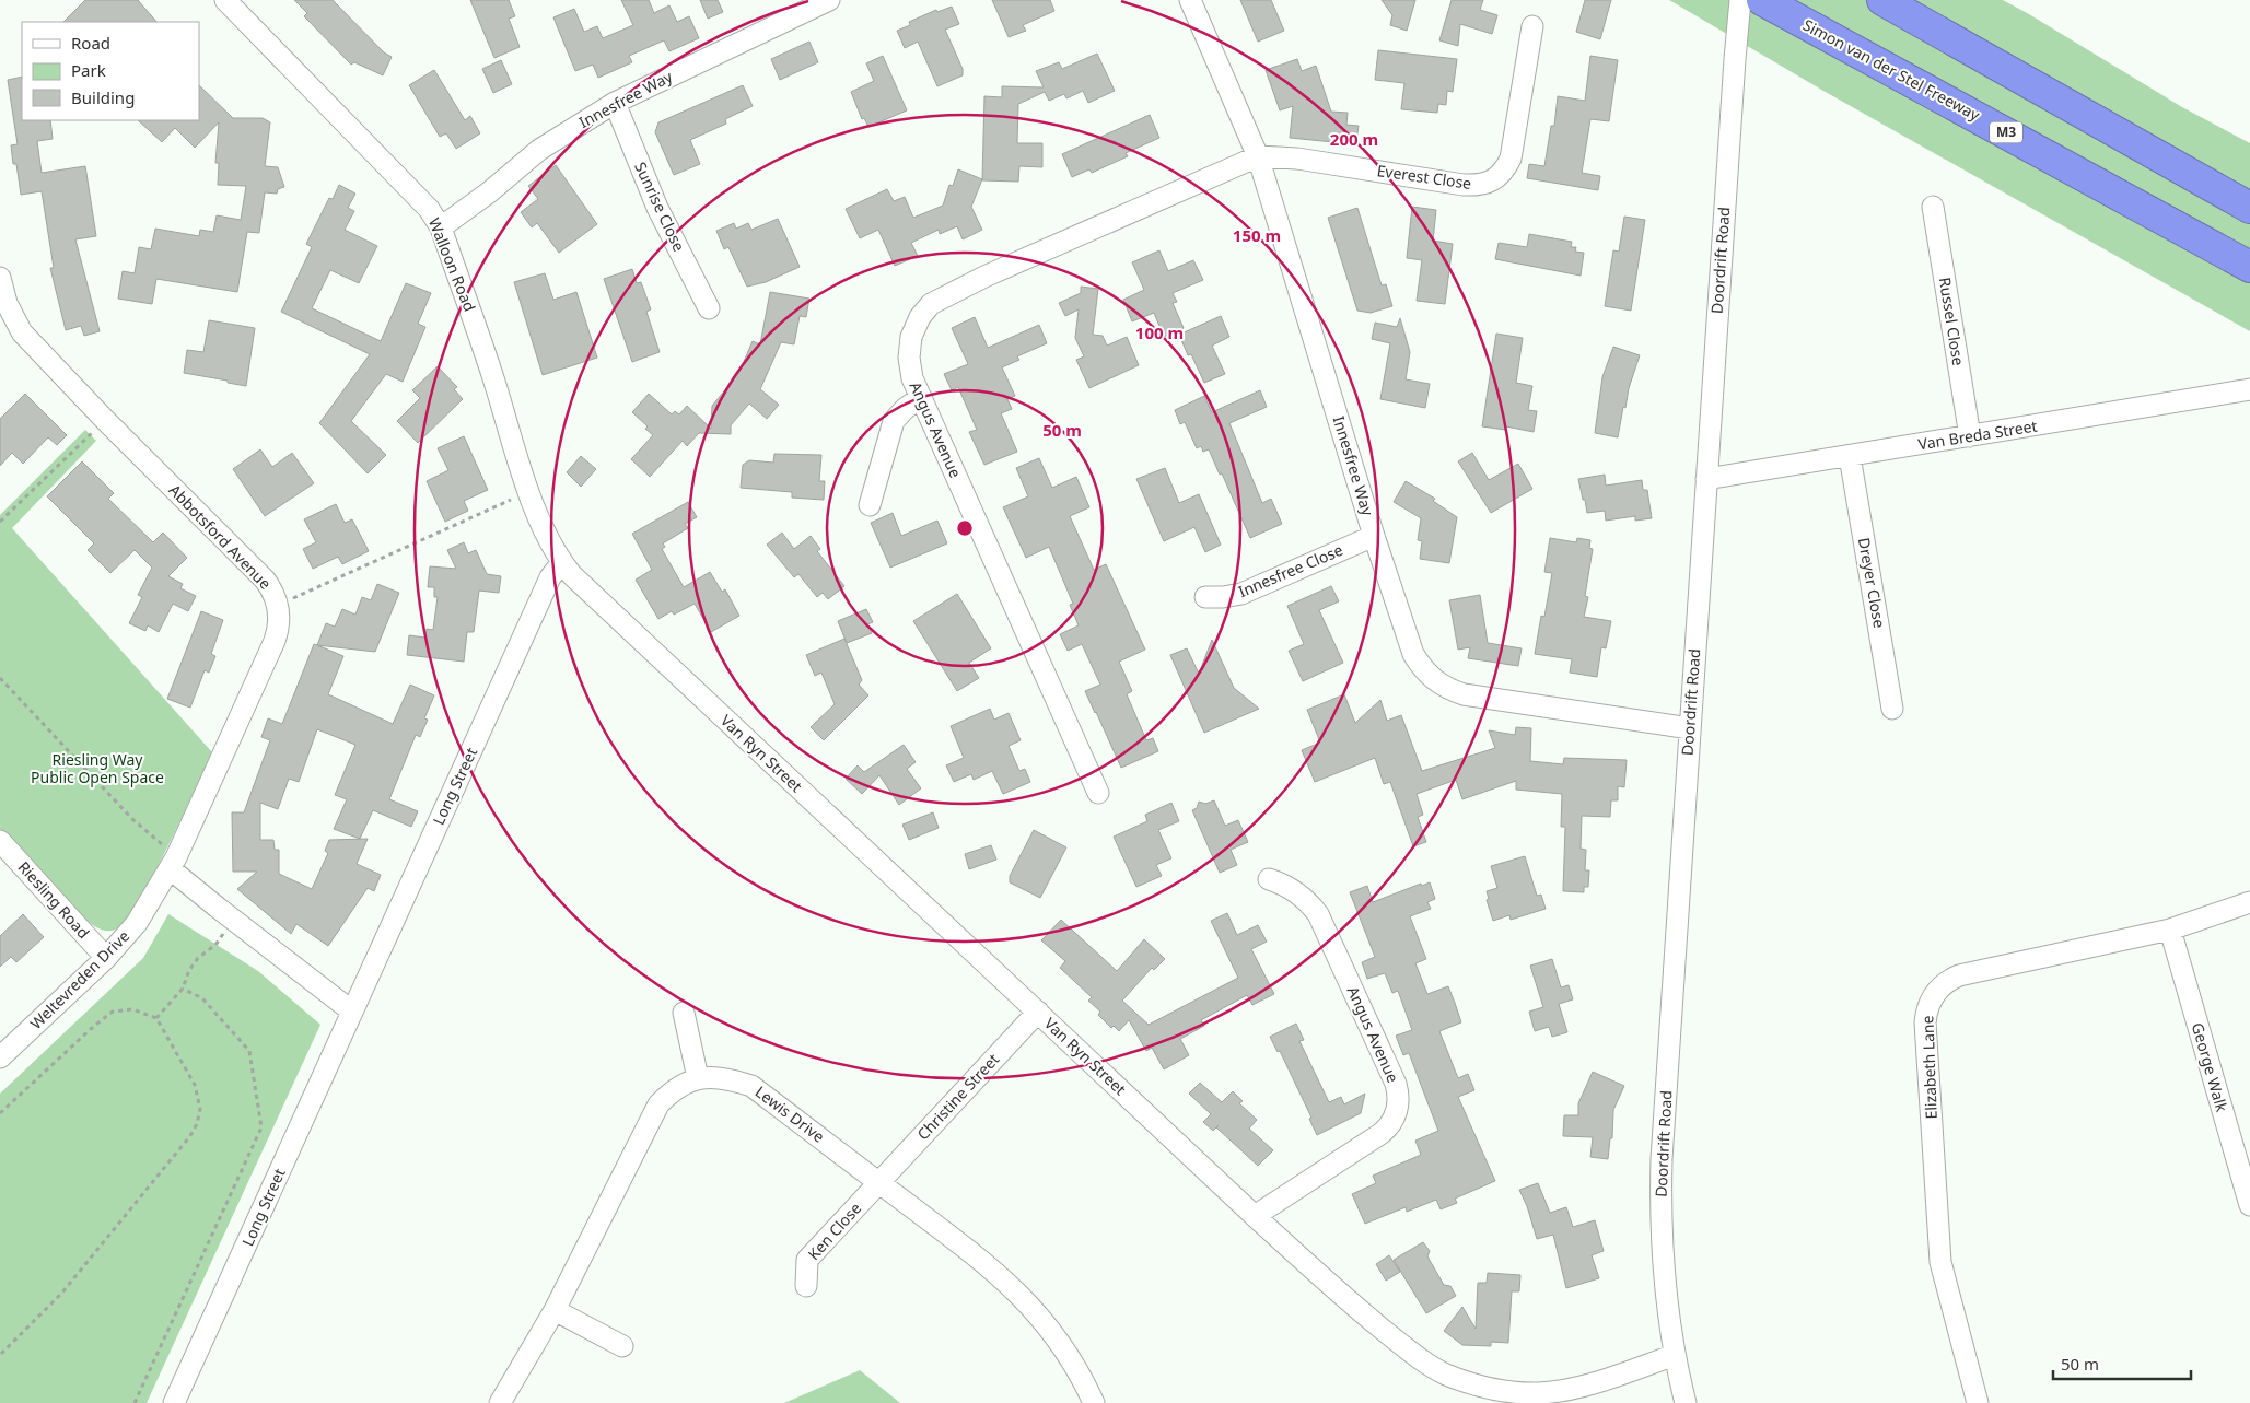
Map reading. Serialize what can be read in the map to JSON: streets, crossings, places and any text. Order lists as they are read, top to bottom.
{
  "streets": {
    "highway": ["Simon van der Stel Freeway", "M3"],
    "street": [
      "Innesfree Way",
      "Everest Close",
      "Sunrise Close",
      "Doordrift Road",
      "Walloon Road",
      "Russel Close",
      "Angus Avenue",
      "Van Breda Street",
      "Abbotsford Avenue",
      "Innesfree Close",
      "Dreyer Close",
      "Van Ryn Street",
      "Long Street",
      "Riesling Road",
      "Weltevreden Drive",
      "Elizabeth Lane",
      "George Walk",
      "Christine Street",
      "Lewis Drive",
      "Ken Close"
    ]
  },
  "crossings": [
    ["Innesfree Way", "Everest Close"],
    ["Innesfree Way", "Sunrise Close"],
    ["Innesfree Way", "Doordrift Road"],
    ["Innesfree Way", "Walloon Road"],
    ["Innesfree Way", "Angus Avenue"],
    ["Innesfree Way", "Innesfree Close"],
    ["Everest Close", "Angus Avenue"],
    ["Doordrift Road", "Van Breda Street"],
    ["Doordrift Road", "Van Ryn Street"],
    ["Walloon Road", "Van Ryn Street"],
    ["Walloon Road", "Long Street"],
    ["Russel Close", "Van Breda Street"],
    ["Angus Avenue", "Van Ryn Street"],
    ["Van Breda Street", "Dreyer Close"],
    ["Abbotsford Avenue", "Weltevreden Drive"],
    ["Van Ryn Street", "Long Street"],
    ["Van Ryn Street", "Christine Street"],
    ["Riesling Road", "Weltevreden Drive"],
    ["Elizabeth Lane", "George Walk"],
    ["Christine Street", "Lewis Drive"],
    ["Christine Street", "Ken Close"],
    ["Lewis Drive", "Ken Close"]
  ],
  "parks": ["Riesling Way Public Open Space"],
  "legend": ["Road", "Park", "Building"],
  "scale_bar": "50 m",
  "rings": [
    "200 m",
    "150 m",
    "100 m",
    "50 m"
  ]
}
